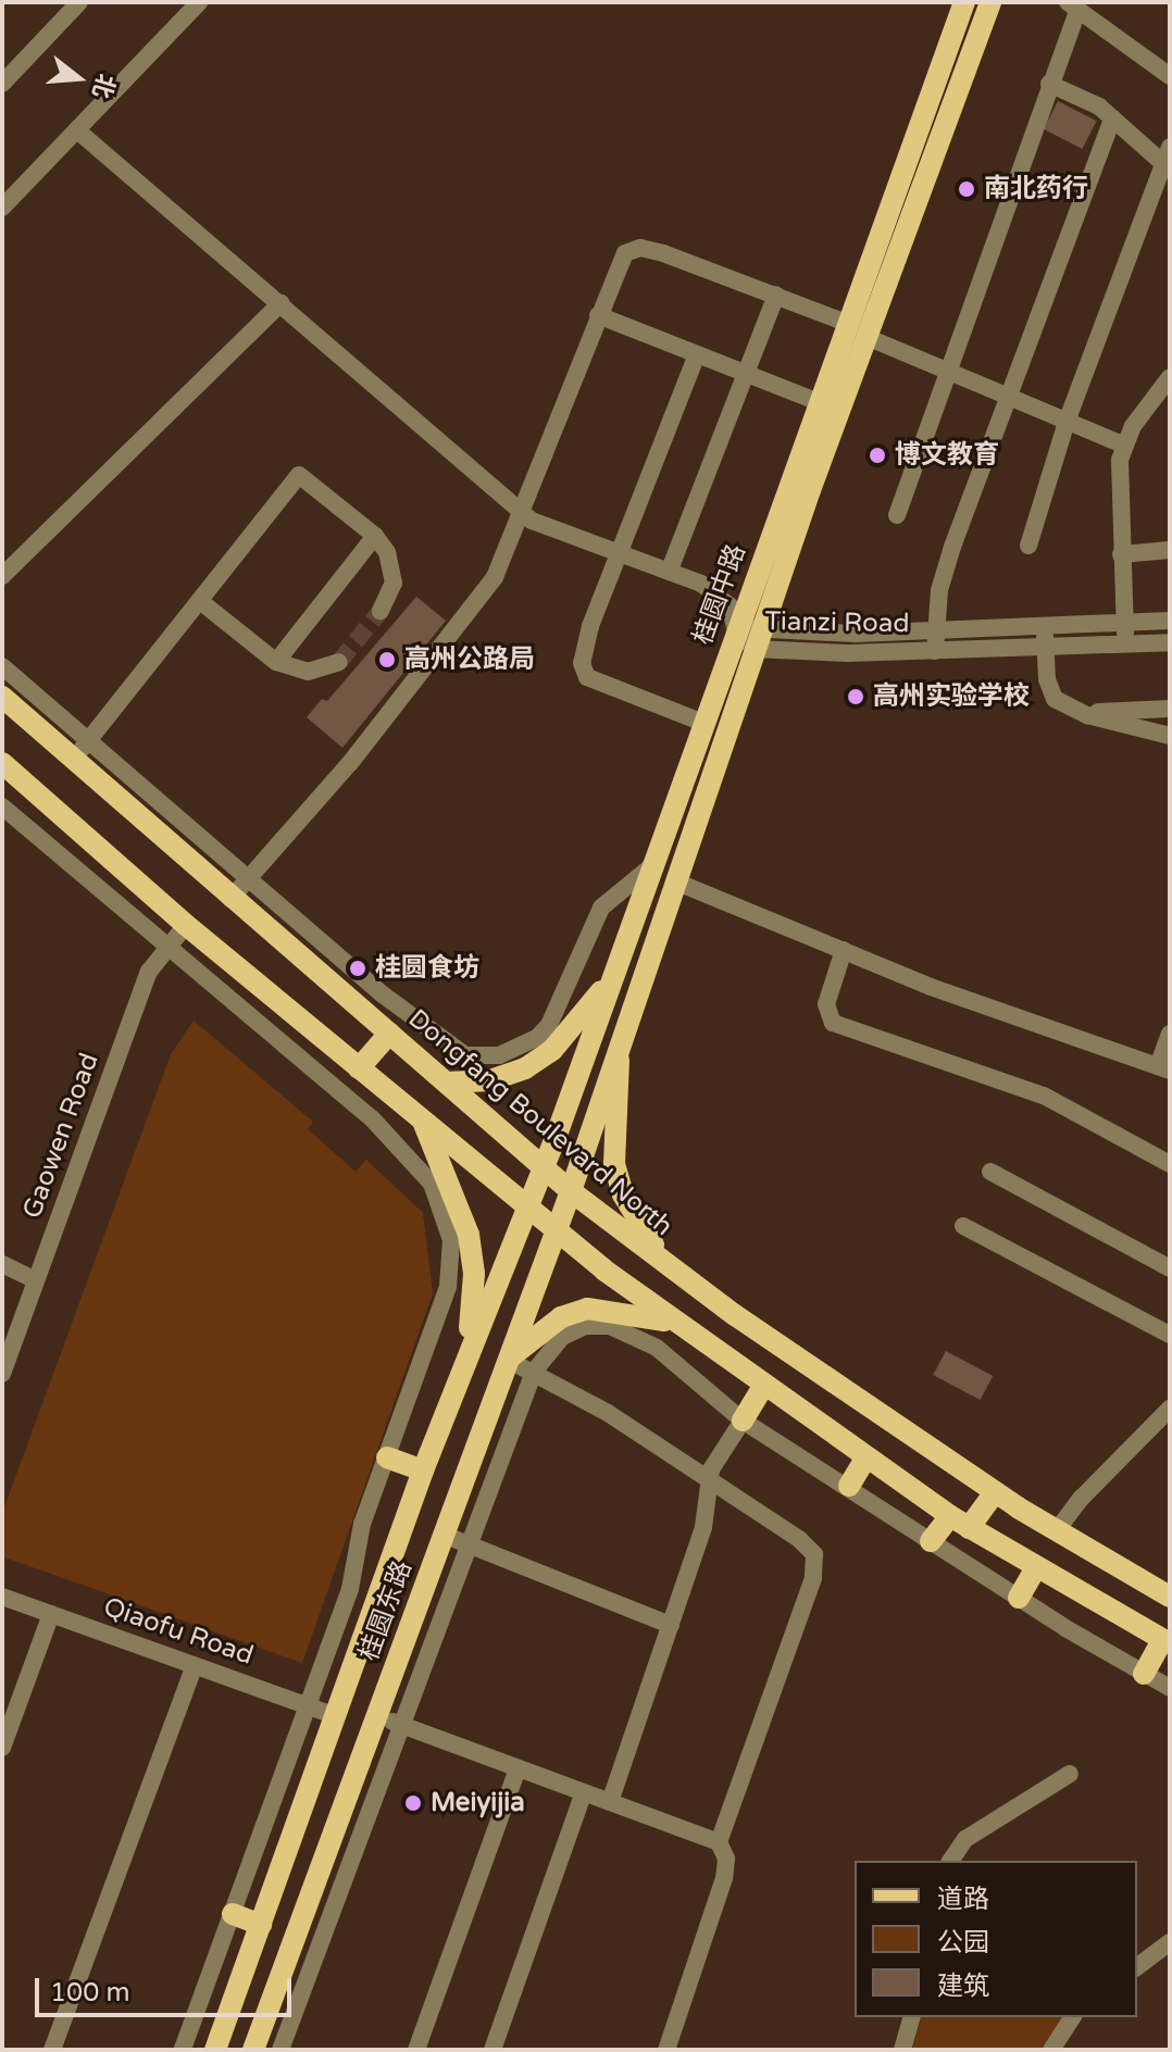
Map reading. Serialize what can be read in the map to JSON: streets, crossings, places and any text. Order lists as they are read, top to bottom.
{
  "streets": {
    "main road": ["桂圆中路", "Dongfang Boulevard North", "桂圆东路"],
    "street": ["Tianzi Road", "Gaowen Road", "Qiaofu Road"]
  },
  "crossings": [
    ["桂圆中路", "Tianzi Road"],
    ["桂圆中路", "Dongfang Boulevard North"],
    ["桂圆中路", "桂圆东路"],
    ["Dongfang Boulevard North", "桂圆东路"],
    ["桂圆东路", "Qiaofu Road"]
  ],
  "places": [
    "南北药行",
    "博文教育",
    "高州公路局",
    "高州实验学校",
    "桂圆食坊",
    "Meiyijia"
  ],
  "legend": ["道路", "公园", "建筑"],
  "scale_bar": "100 m",
  "north": "right"
}
